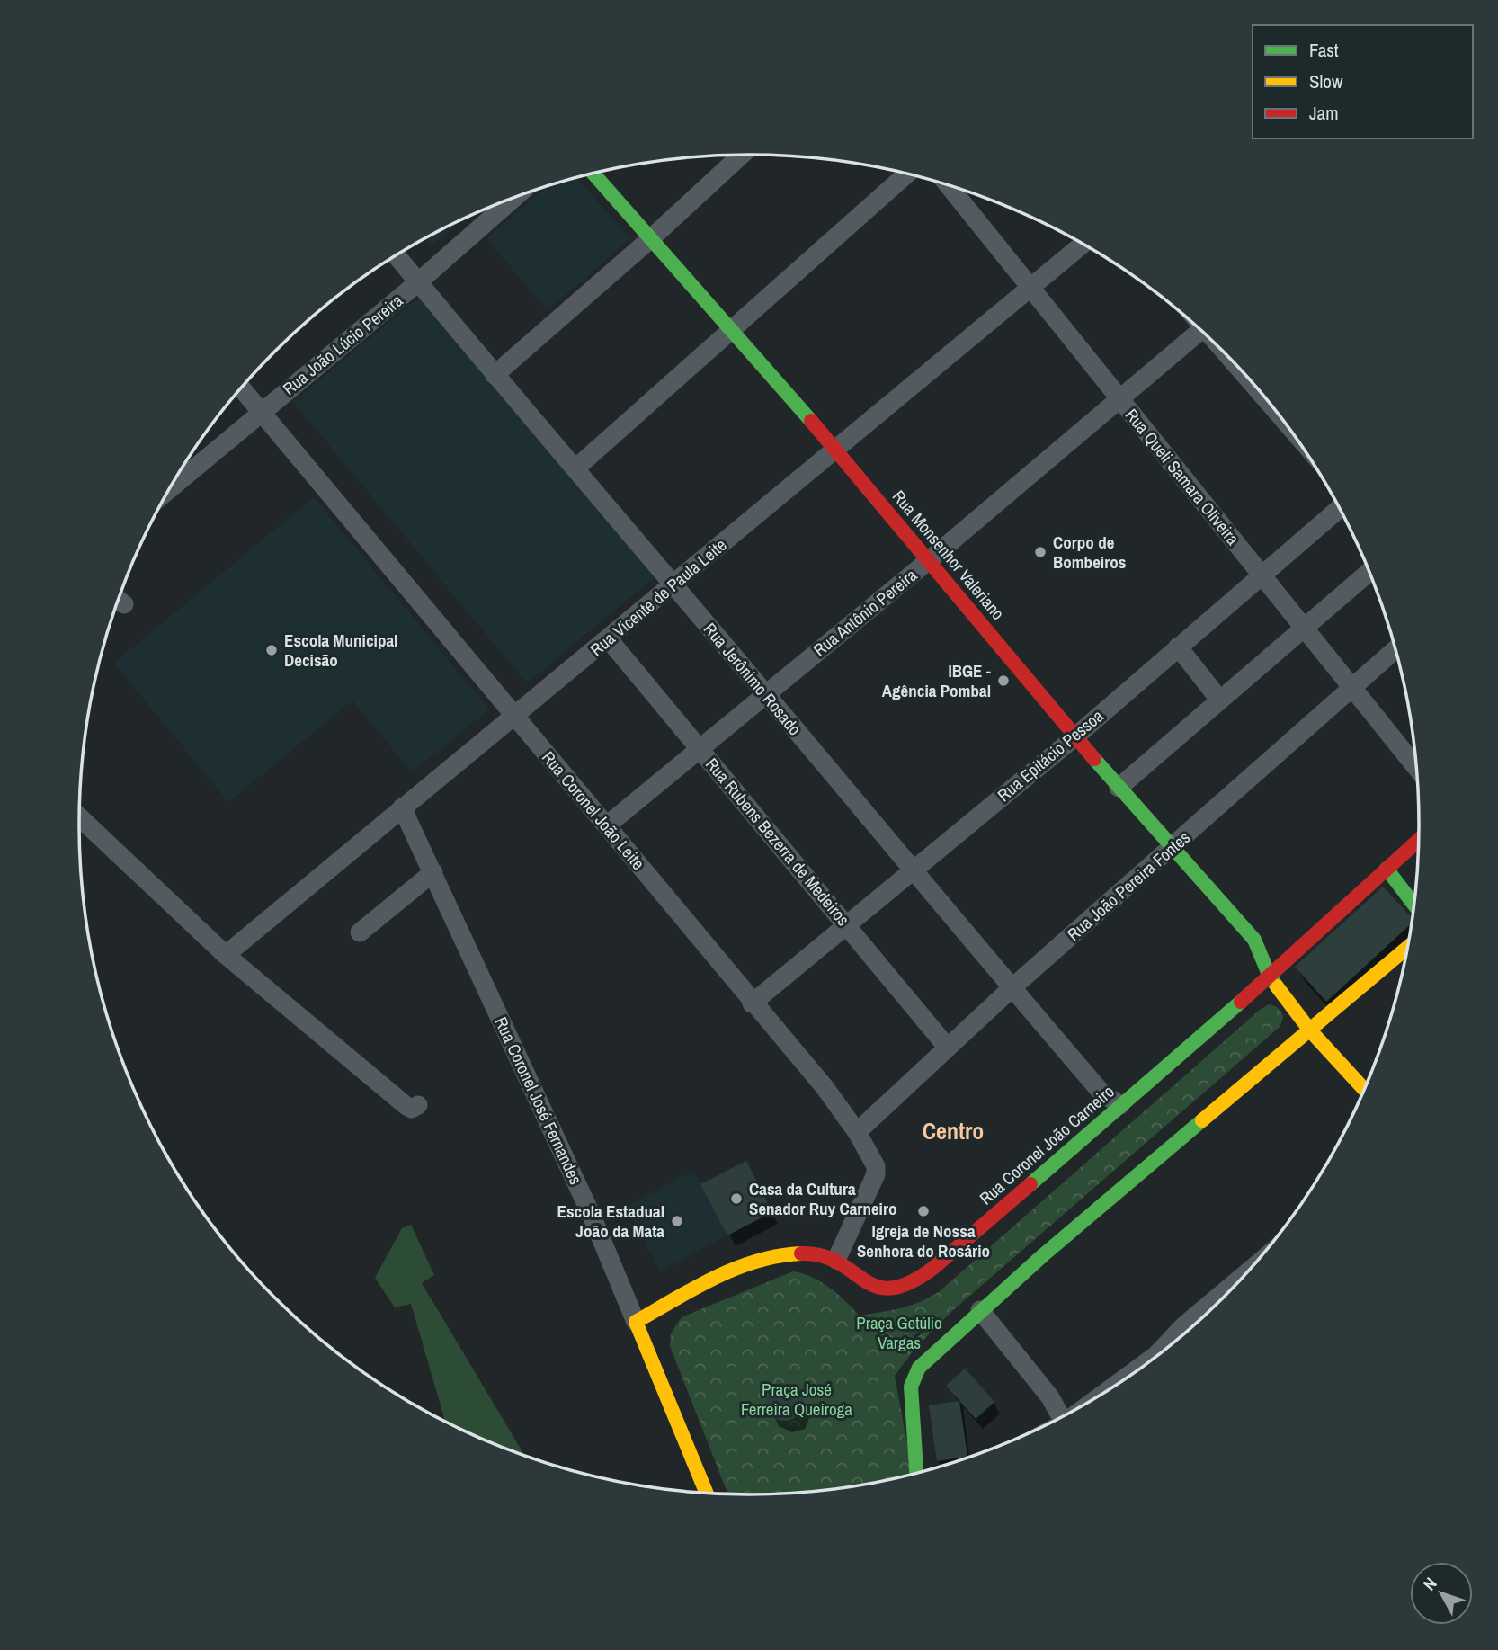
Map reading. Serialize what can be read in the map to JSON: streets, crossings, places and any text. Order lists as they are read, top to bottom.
{
  "streets": {
    "main road": ["Rua Monsenhor Valeriano", "Rua Coronel José Fernandes", "Rua Coronel João Carneiro"],
    "street": [
      "Rua João Lúcio Pereira",
      "Rua Queli Samara Oliveira",
      "Rua Vicente de Paula Leite",
      "Rua Antônio Pereira",
      "Rua Jerônimo Rosado",
      "Rua Epitácio Pessoa",
      "Rua Coronel João Leite",
      "Rua Rubens Bezerra de Medeiros",
      "Rua João Pereira Fontes"
    ]
  },
  "crossings": [
    ["Rua João Lúcio Pereira", "Rua Jerônimo Rosado"],
    ["Rua João Lúcio Pereira", "Rua Coronel João Leite"],
    ["Rua Queli Samara Oliveira", "Rua Vicente de Paula Leite"],
    ["Rua Queli Samara Oliveira", "Rua Antônio Pereira"],
    ["Rua Queli Samara Oliveira", "Rua Epitácio Pessoa"],
    ["Rua Queli Samara Oliveira", "Rua João Pereira Fontes"],
    ["Rua Monsenhor Valeriano", "Rua Vicente de Paula Leite"],
    ["Rua Monsenhor Valeriano", "Rua Antônio Pereira"],
    ["Rua Monsenhor Valeriano", "Rua Epitácio Pessoa"],
    ["Rua Monsenhor Valeriano", "Rua João Pereira Fontes"],
    ["Rua Monsenhor Valeriano", "Rua Coronel João Carneiro"],
    ["Rua Vicente de Paula Leite", "Rua Jerônimo Rosado"],
    ["Rua Vicente de Paula Leite", "Rua Coronel João Leite"],
    ["Rua Vicente de Paula Leite", "Rua Rubens Bezerra de Medeiros"],
    ["Rua Vicente de Paula Leite", "Rua Coronel José Fernandes"],
    ["Rua Antônio Pereira", "Rua Jerônimo Rosado"],
    ["Rua Antônio Pereira", "Rua Coronel João Leite"],
    ["Rua Antônio Pereira", "Rua Rubens Bezerra de Medeiros"],
    ["Rua Jerônimo Rosado", "Rua Epitácio Pessoa"],
    ["Rua Jerônimo Rosado", "Rua João Pereira Fontes"],
    ["Rua Jerônimo Rosado", "Rua Coronel João Carneiro"],
    ["Rua Epitácio Pessoa", "Rua Coronel João Leite"],
    ["Rua Epitácio Pessoa", "Rua Rubens Bezerra de Medeiros"],
    ["Rua Coronel João Leite", "Rua João Pereira Fontes"],
    ["Rua Coronel João Leite", "Rua Coronel João Carneiro"],
    ["Rua Rubens Bezerra de Medeiros", "Rua João Pereira Fontes"],
    ["Rua Coronel José Fernandes", "Rua Coronel João Carneiro"]
  ],
  "districts": ["Centro"],
  "parks": ["Praça Getúlio Vargas", "Praça José Ferreira Queiroga"],
  "places": [
    "Corpo de Bombeiros",
    "Escola Municipal Decisão",
    "IBGE - Agência Pombal",
    "Casa da Cultura Senador Ruy Carneiro",
    "Igreja de Nossa Senhora do Rosário",
    "Escola Estadual João da Mata"
  ],
  "legend": ["Fast", "Slow", "Jam"],
  "north": "top left"
}
